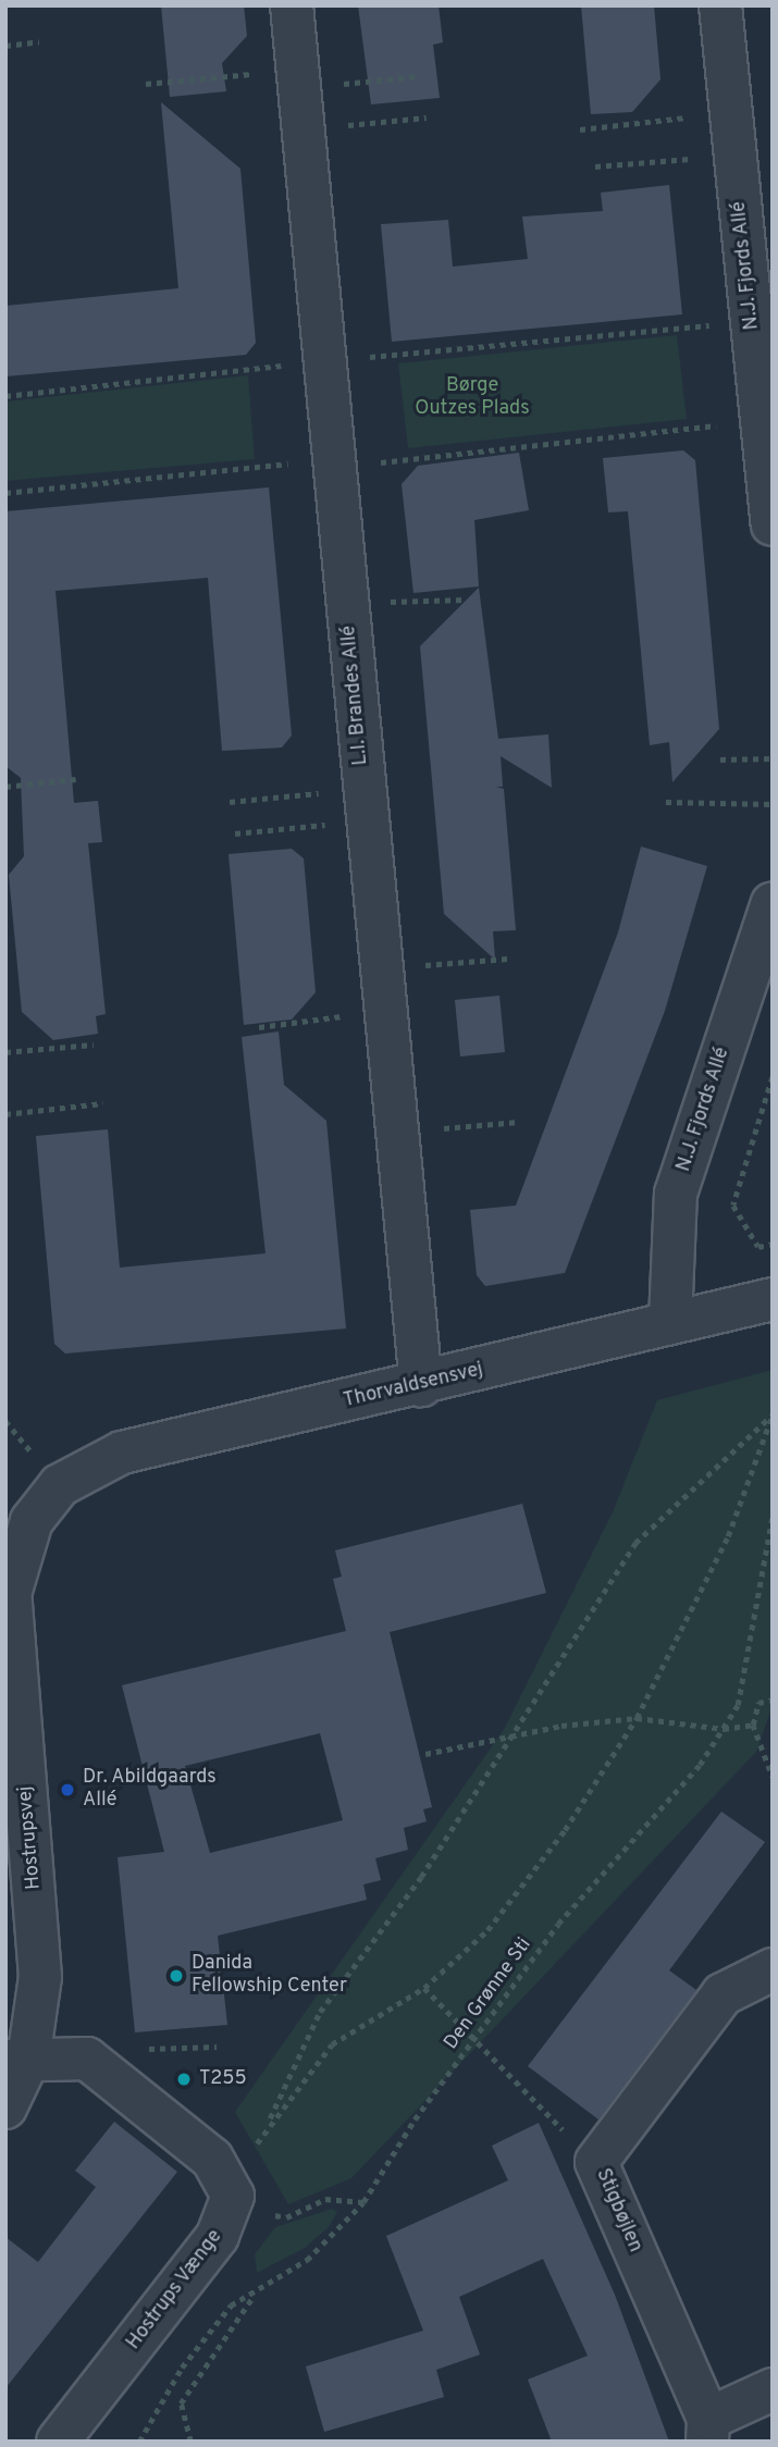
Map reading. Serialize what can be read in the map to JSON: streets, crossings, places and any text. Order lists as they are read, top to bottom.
{
  "streets": {
    "street": [
      "N.J. Fjords Allé",
      "L.I. Brandes Allé",
      "Thorvaldsensvej",
      "Hostrupsvej",
      "Stigbøjlen",
      "Hostrups Vænge"
    ],
    "path": ["Den Grønne Sti"]
  },
  "crossings": [
    ["N.J. Fjords Allé", "Thorvaldsensvej"],
    ["L.I. Brandes Allé", "Thorvaldsensvej"],
    ["Thorvaldsensvej", "Hostrupsvej"],
    ["Hostrupsvej", "Hostrups Vænge"]
  ],
  "parks": ["Børge Outzes Plads"],
  "places": ["Dr. Abildgaards Allé", "Danida Fellowship Center", "T255"]
}
